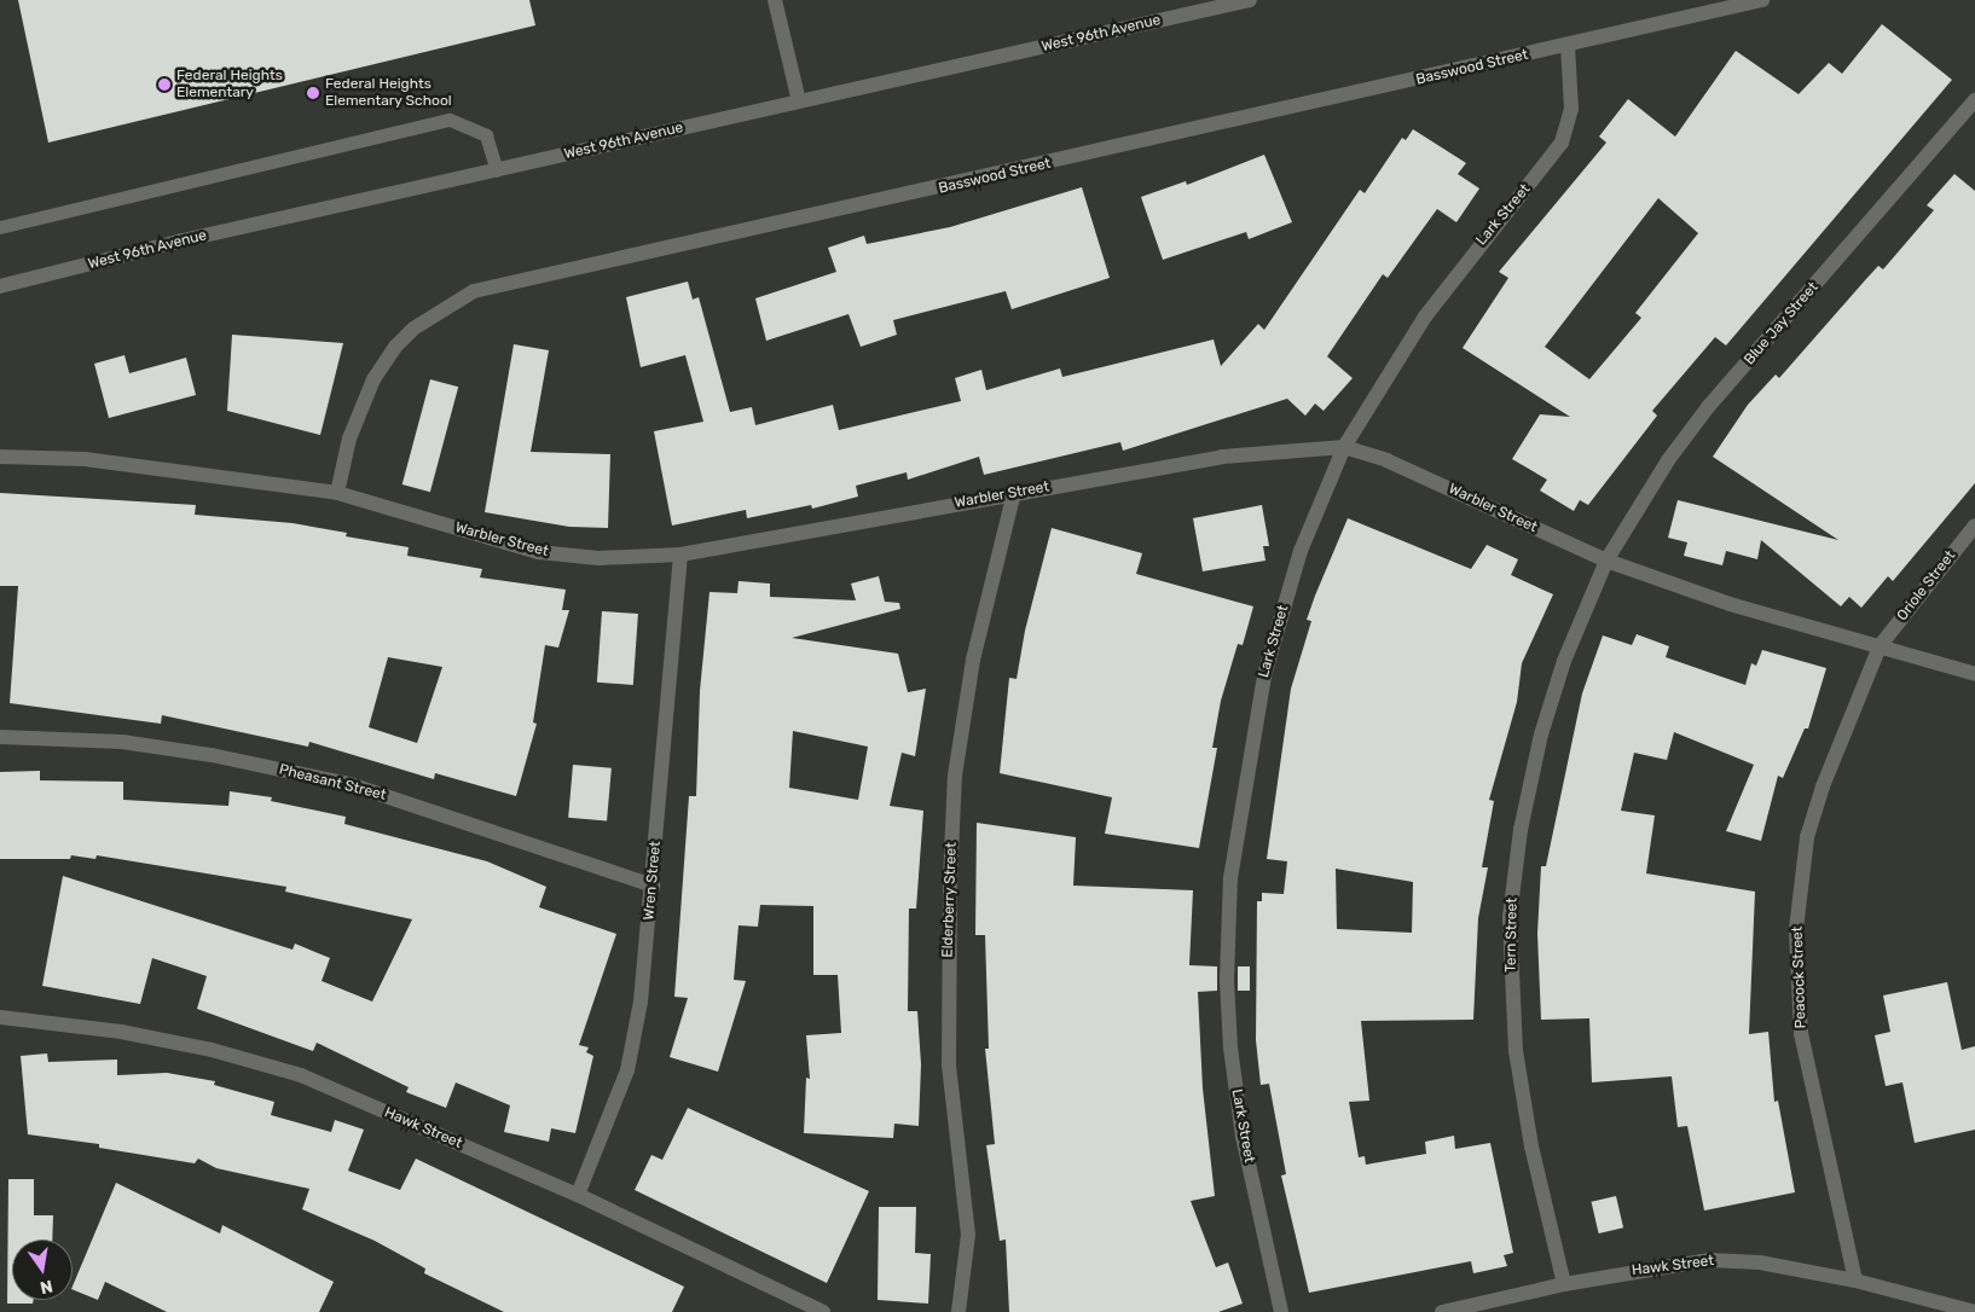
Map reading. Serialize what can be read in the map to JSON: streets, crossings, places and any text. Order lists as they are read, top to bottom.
{
  "streets": {
    "street": [
      "West 96th Avenue",
      "Basswood Street",
      "Lark Street",
      "Blue Jay Street",
      "Warbler Street",
      "Oriole Street",
      "Pheasant Street",
      "Wren Street",
      "Elderberry Street",
      "Tern Street",
      "Peacock Street",
      "Hawk Street"
    ]
  },
  "crossings": [
    ["Basswood Street", "Lark Street"],
    ["Basswood Street", "Warbler Street"],
    ["Lark Street", "Warbler Street"],
    ["Blue Jay Street", "Warbler Street"],
    ["Blue Jay Street", "Tern Street"],
    ["Warbler Street", "Oriole Street"],
    ["Warbler Street", "Wren Street"],
    ["Warbler Street", "Elderberry Street"],
    ["Warbler Street", "Tern Street"],
    ["Warbler Street", "Peacock Street"],
    ["Oriole Street", "Peacock Street"],
    ["Pheasant Street", "Wren Street"],
    ["Wren Street", "Hawk Street"],
    ["Tern Street", "Hawk Street"],
    ["Peacock Street", "Hawk Street"]
  ],
  "places": ["Federal Heights Elementary", "Federal Heights Elementary School"],
  "north": "bottom"
}
